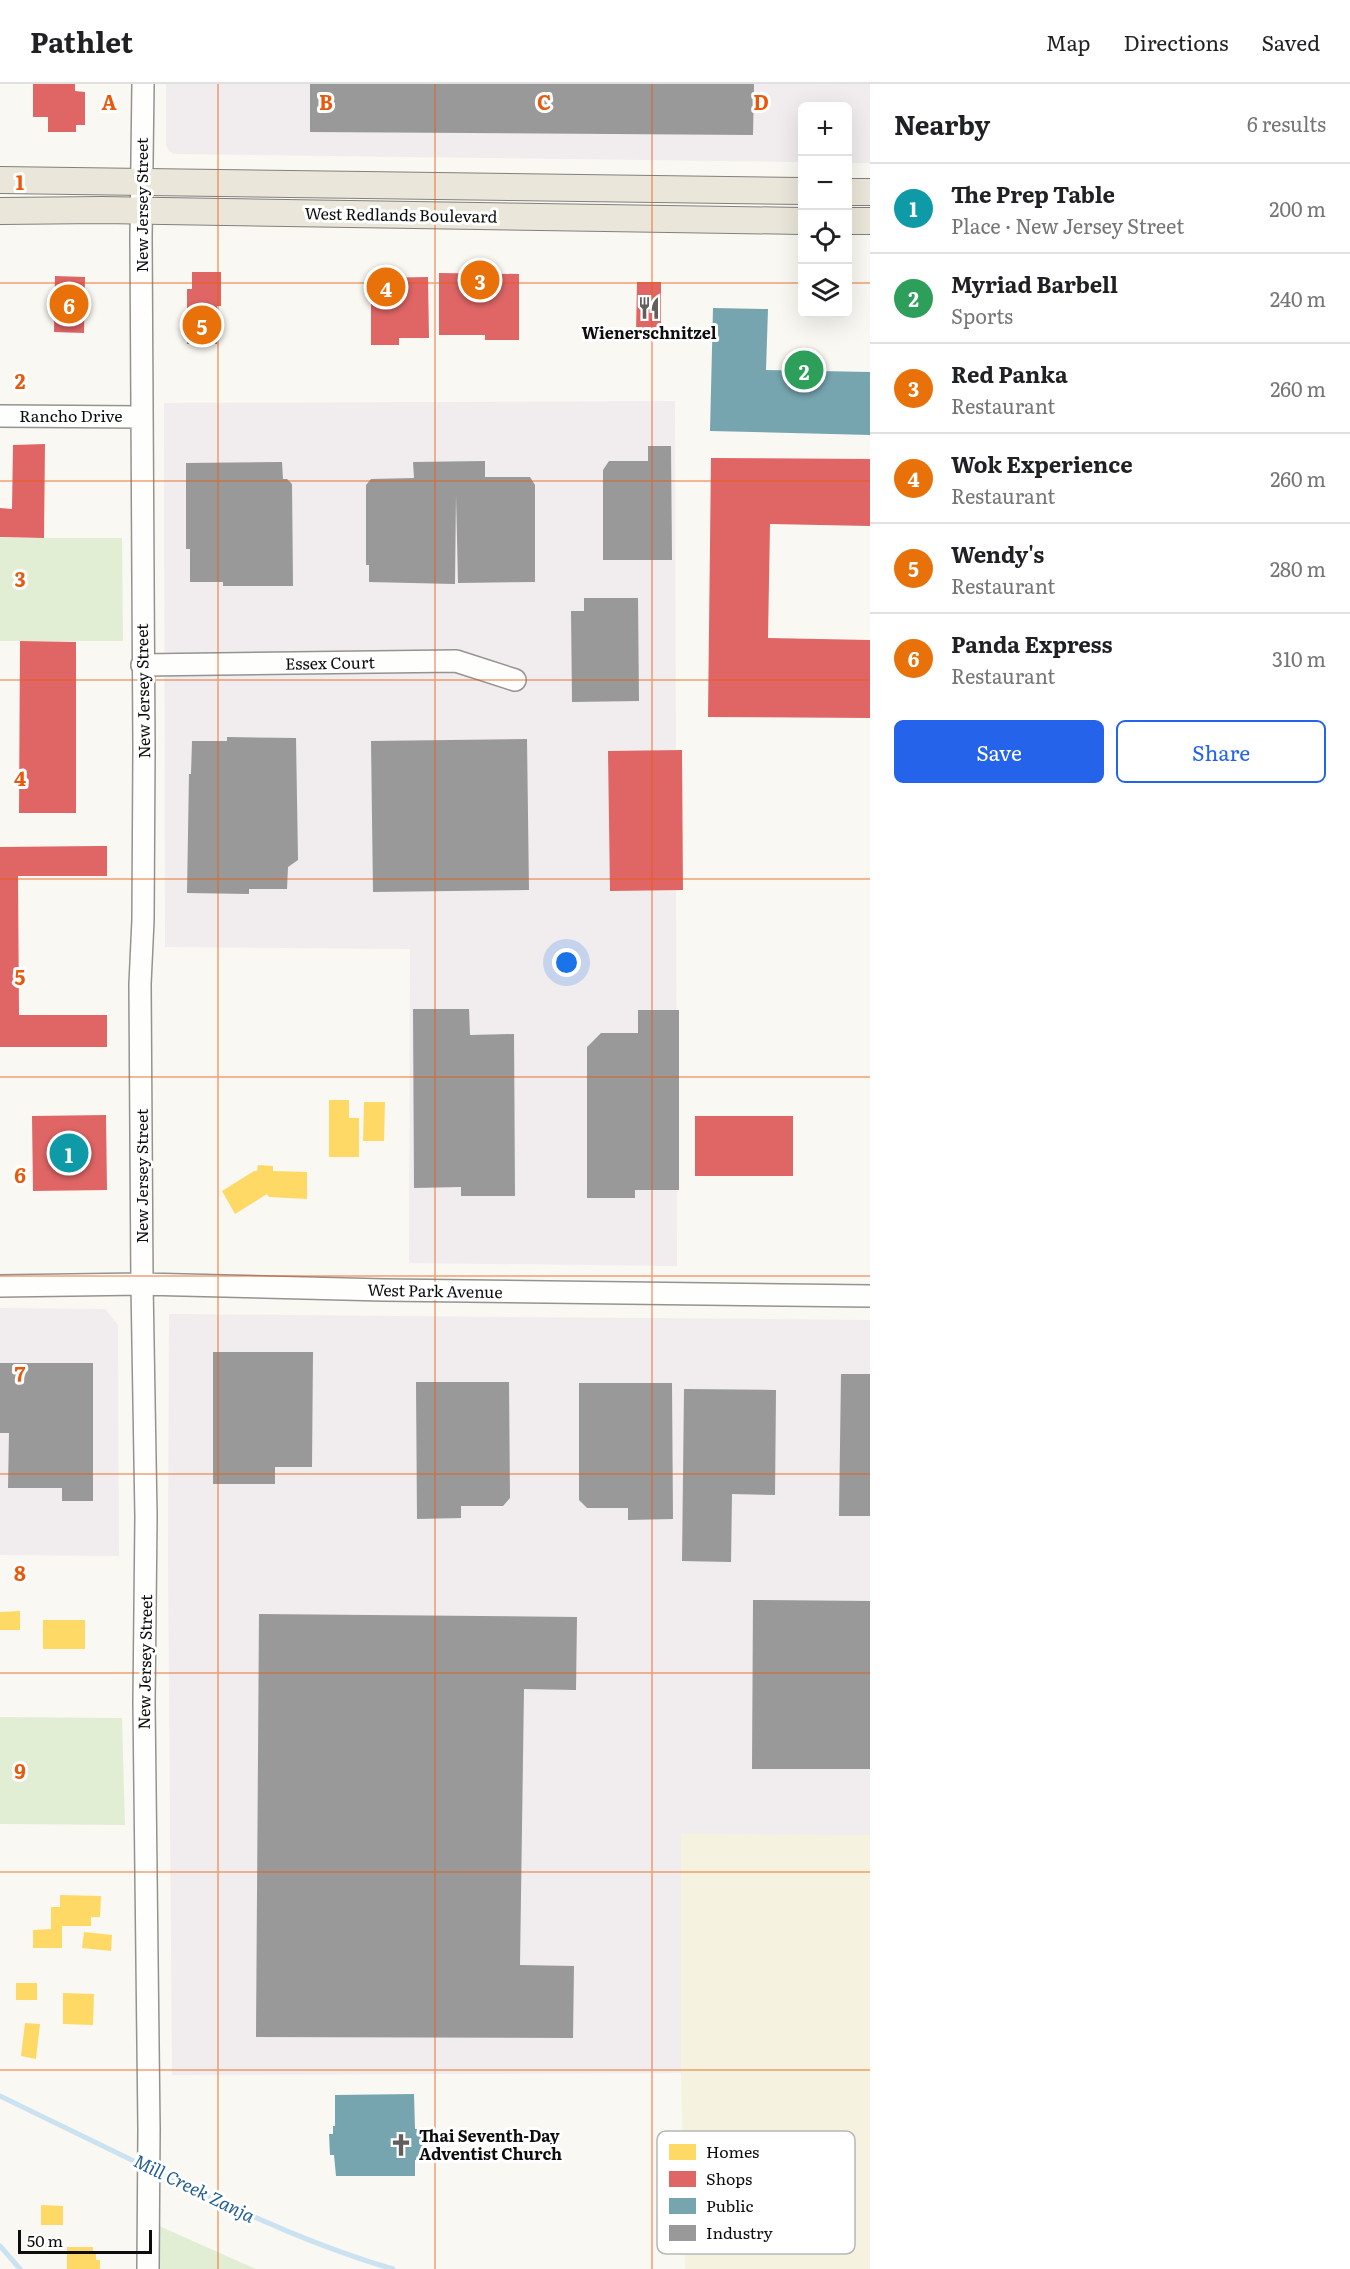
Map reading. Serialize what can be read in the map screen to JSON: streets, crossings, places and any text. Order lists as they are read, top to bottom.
{
  "streets": {
    "main road": ["West Redlands Boulevard"],
    "street": [
      "New Jersey Street",
      "Rancho Drive",
      "Essex Court",
      "West Park Avenue"
    ]
  },
  "crossings": [
    ["New Jersey Street", "West Redlands Boulevard"],
    ["New Jersey Street", "Rancho Drive"],
    ["New Jersey Street", "Essex Court"],
    ["New Jersey Street", "West Park Avenue"]
  ],
  "water": ["Mill Creek Zanja"],
  "places": {
    "restaurant": ["Wienerschnitzel"],
    "church": ["Thai Seventh-Day Adventist Church"]
  },
  "legend": [
    "Homes",
    "Shops",
    "Public",
    "Industry"
  ],
  "scale_bar": "50 m",
  "page": {
    "header": "Pathlet",
    "nav": ["Map", "Directions", "Saved"],
    "heading": ["Nearby", "6 results"],
    "map_buttons": ["+", "−"],
    "list": [
      {
        "mark": "1",
        "name": "The Prep Table",
        "note": "Place · New Jersey Street",
        "value": "200 m"
      },
      {
        "mark": "2",
        "name": "Myriad Barbell",
        "note": "Sports",
        "value": "240 m"
      },
      {
        "mark": "3",
        "name": "Red Panka",
        "note": "Restaurant",
        "value": "260 m"
      },
      {
        "mark": "4",
        "name": "Wok Experience",
        "note": "Restaurant",
        "value": "260 m"
      },
      {
        "mark": "5",
        "name": "Wendy's",
        "note": "Restaurant",
        "value": "280 m"
      },
      {
        "mark": "6",
        "name": "Panda Express",
        "note": "Restaurant",
        "value": "310 m"
      }
    ],
    "pins": [
      "3",
      "4",
      "6",
      "5",
      "2",
      "1"
    ],
    "buttons": ["Save", "Share"],
    "scale": "50 m"
  },
  "grid": {
    "columns": [
      "A",
      "B",
      "C",
      "D"
    ],
    "rows": [
      "1",
      "2",
      "3",
      "4",
      "5",
      "6",
      "7",
      "8",
      "9"
    ]
  }
}
